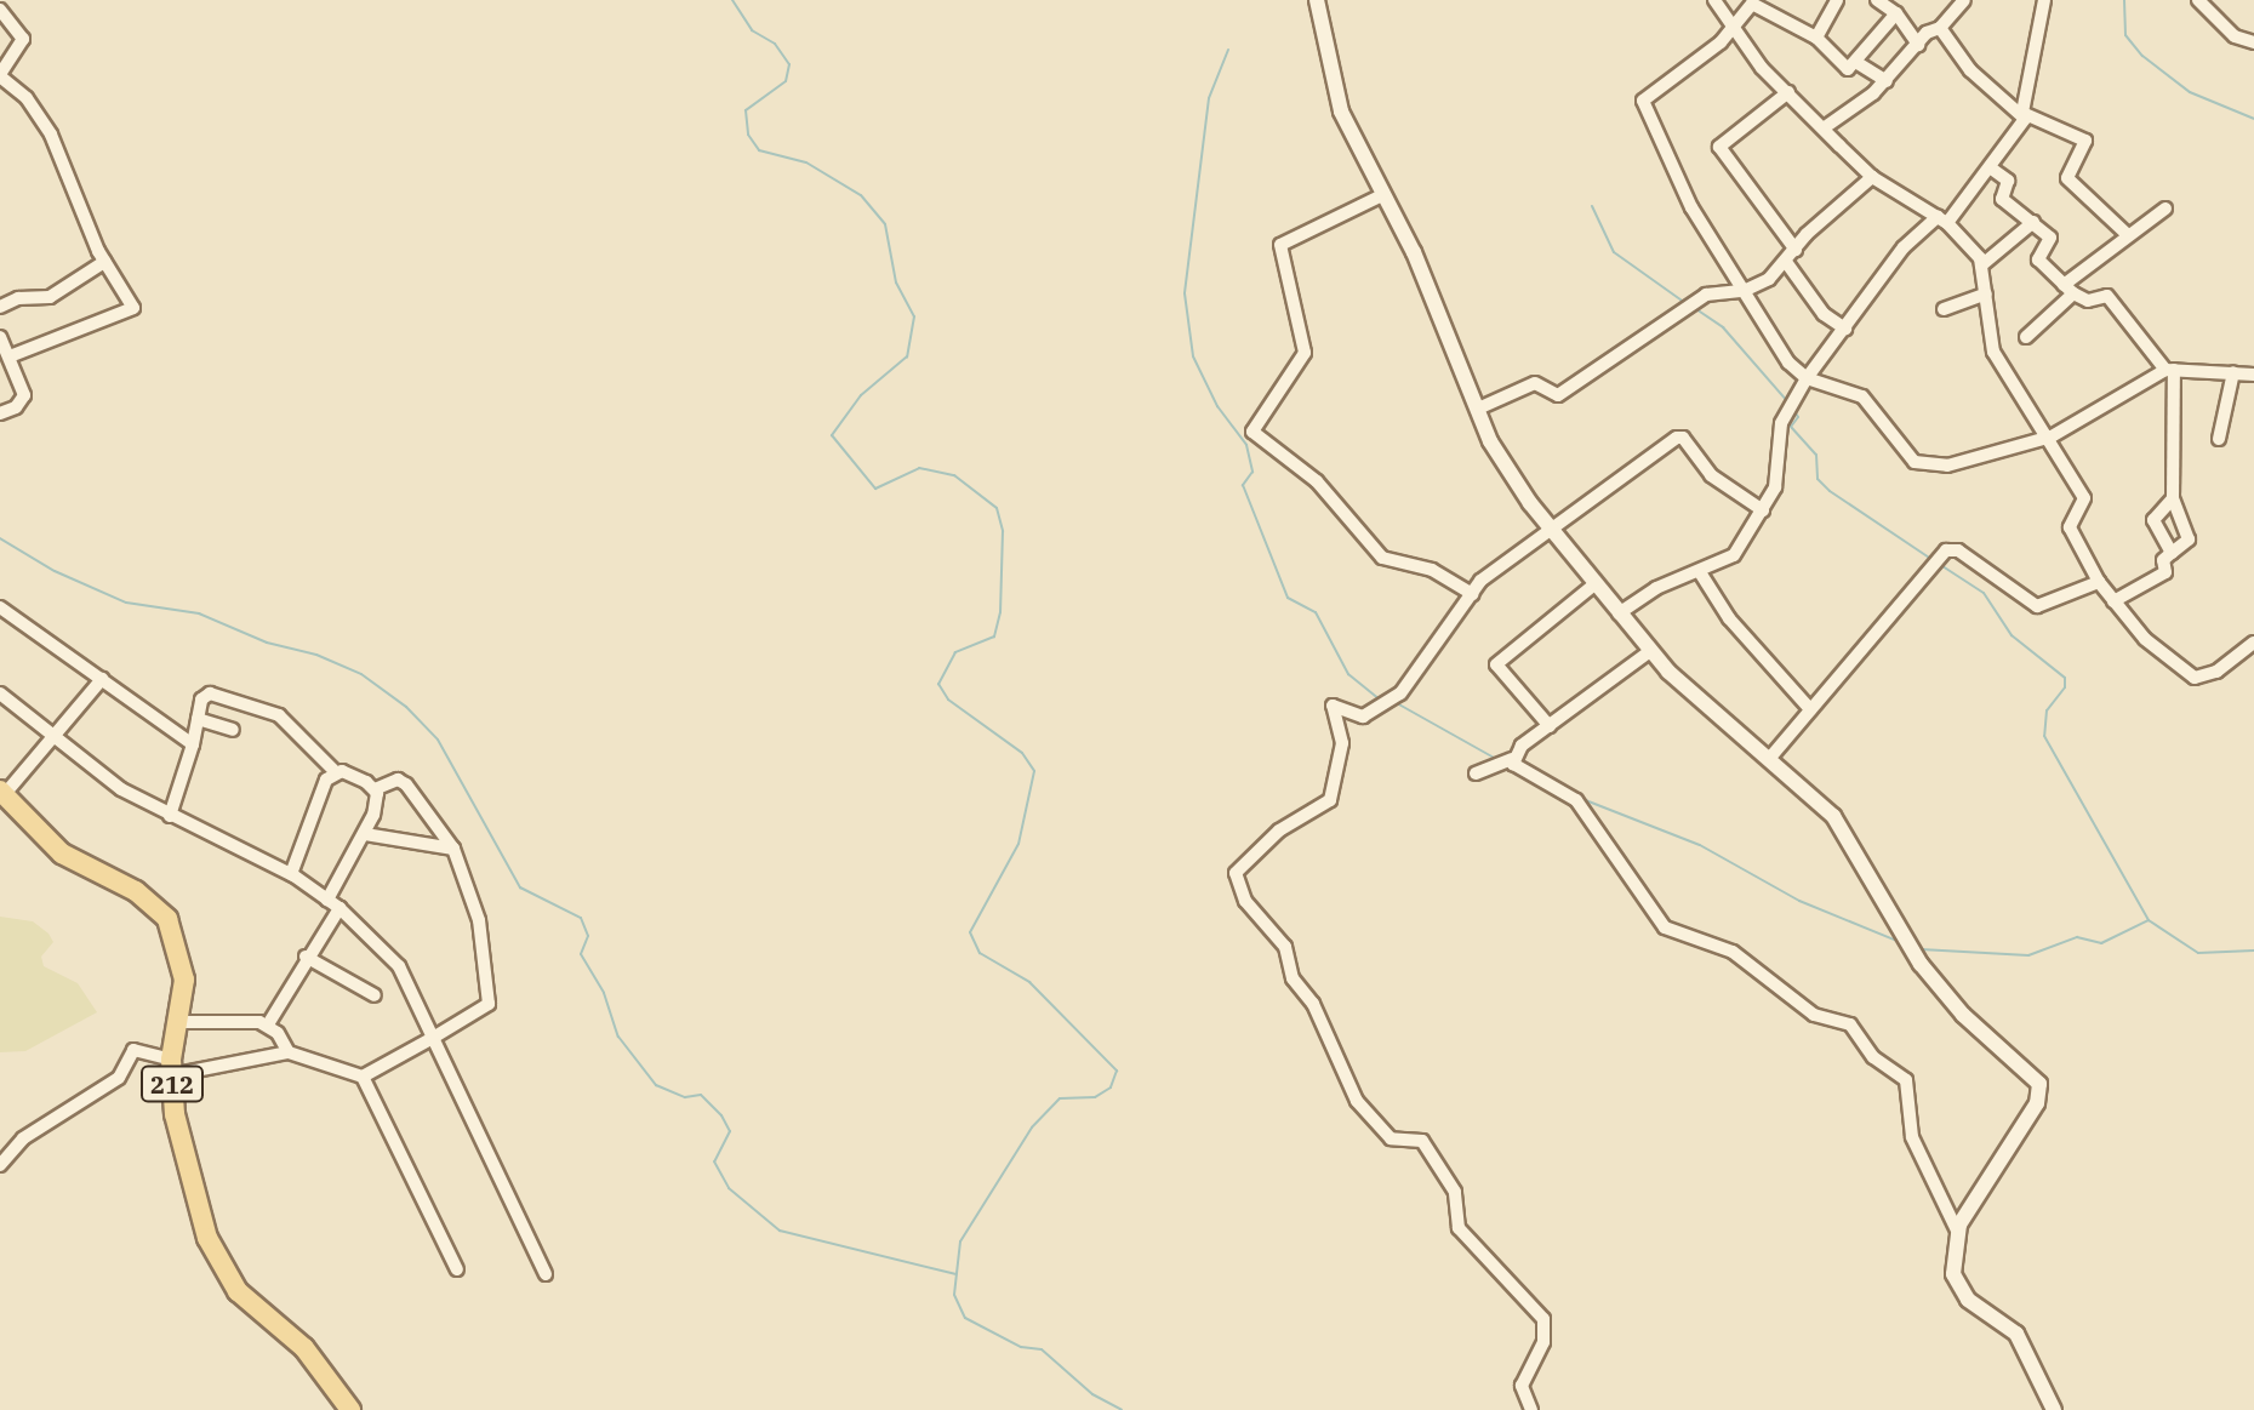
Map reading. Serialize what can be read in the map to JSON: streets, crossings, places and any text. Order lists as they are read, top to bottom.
{
  "streets": {
    "main road": ["212"]
  }
}
